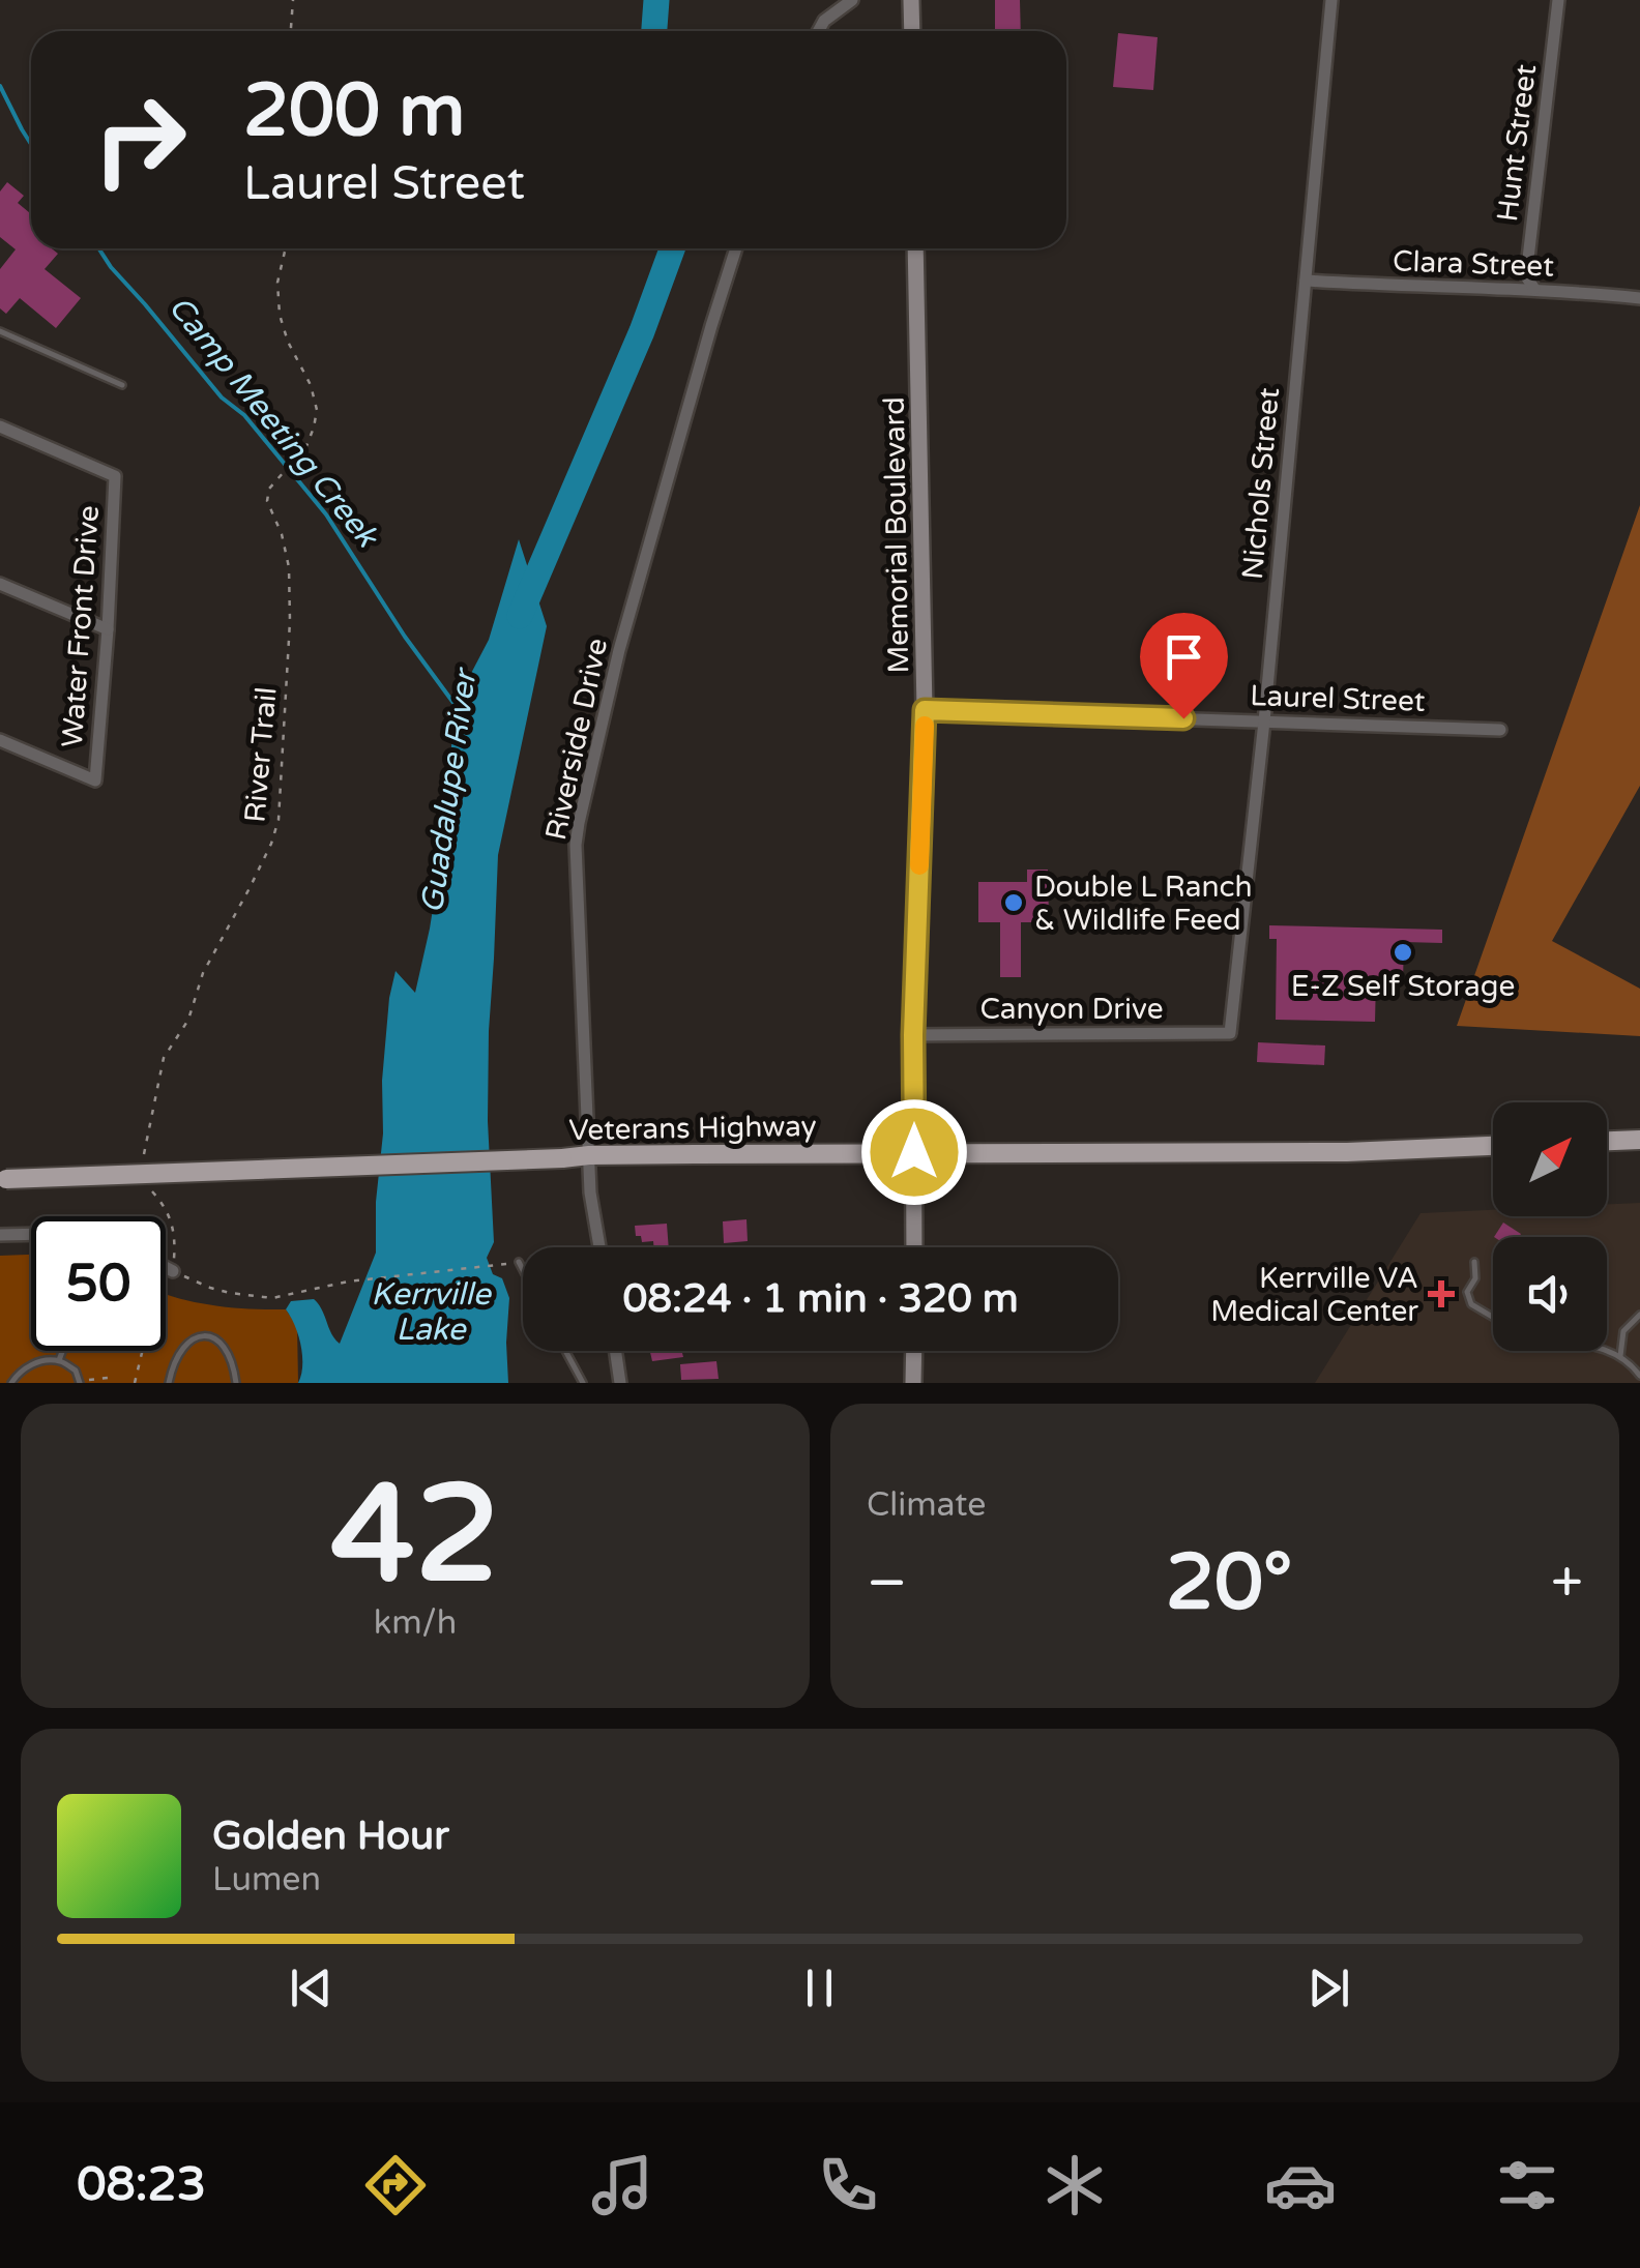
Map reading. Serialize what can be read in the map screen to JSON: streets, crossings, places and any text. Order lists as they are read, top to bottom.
{
  "streets": {
    "main road": ["Memorial Boulevard", "Veterans Highway"],
    "street": [
      "Hunt Street",
      "Clara Street",
      "Nichols Street",
      "Water Front Drive",
      "Laurel Street",
      "Riverside Drive",
      "Canyon Drive"
    ],
    "path": ["River Trail"]
  },
  "crossings": [
    ["Hunt Street", "Clara Street"],
    ["Clara Street", "Nichols Street"],
    ["Nichols Street", "Laurel Street"],
    ["Nichols Street", "Canyon Drive"],
    ["Memorial Boulevard", "Laurel Street"],
    ["Memorial Boulevard", "Canyon Drive"],
    ["Memorial Boulevard", "Veterans Highway"],
    ["Riverside Drive", "Veterans Highway"]
  ],
  "water": ["Camp Meeting Creek", "Guadalupe River", "Kerrville Lake"],
  "places": {
    "other": ["Double L Ranch & Wildlife Feed", "E-Z Self Storage"],
    "health": ["Kerrville VA Medical Center"]
  },
  "north": "top right",
  "page": {
    "turn": ["200 m", "Laurel Street"],
    "limit": "50",
    "trip": "08:24 · 1 min · 320 m",
    "tile": [
      ["42", "km/h"],
      "Climate"
    ],
    "heat": ["−", "20°", "+"],
    "song": ["Golden Hour", "Lumen"],
    "tabs": "08:23"
  }
}
